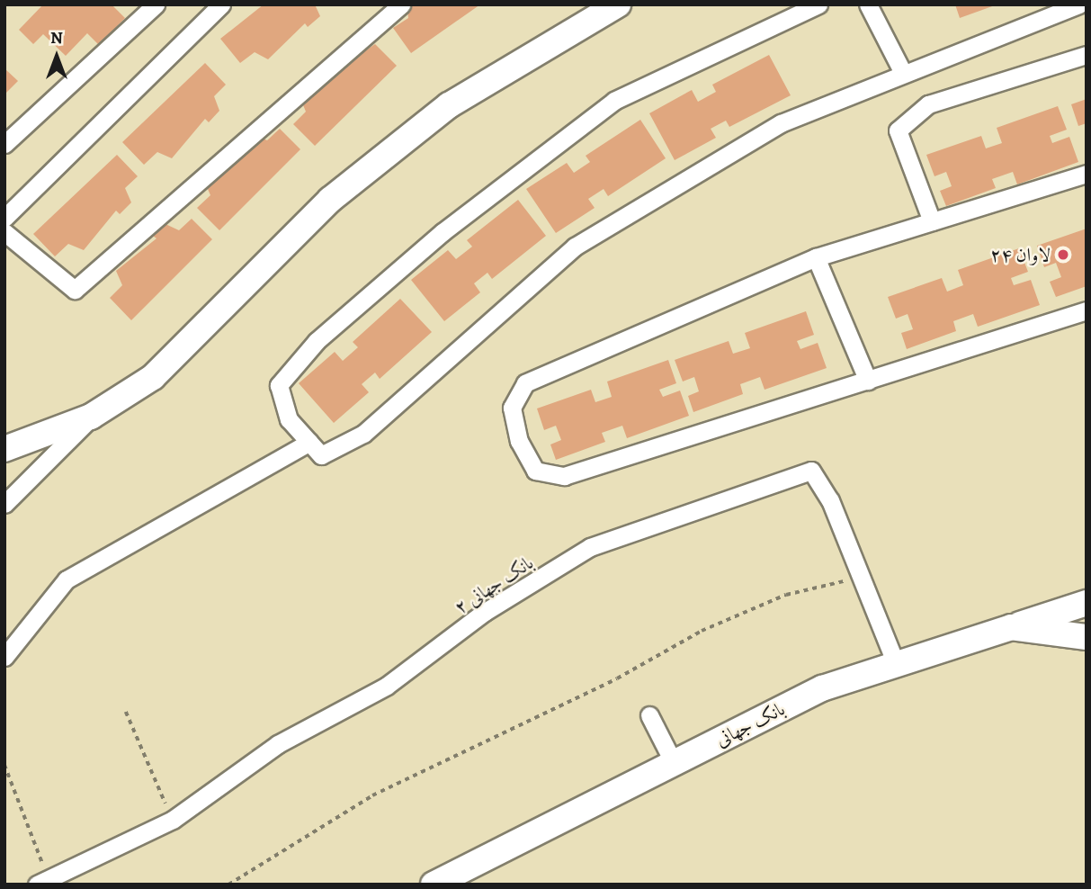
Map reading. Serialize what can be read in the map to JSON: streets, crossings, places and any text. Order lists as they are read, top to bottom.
{
  "streets": {
    "street": ["بانک جهانی ۲", "بانک جهانی"]
  },
  "crossings": [
    ["بانک جهانی ۲", "بانک جهانی"]
  ],
  "places": ["لاوان ۲۴"],
  "north": "top"
}
